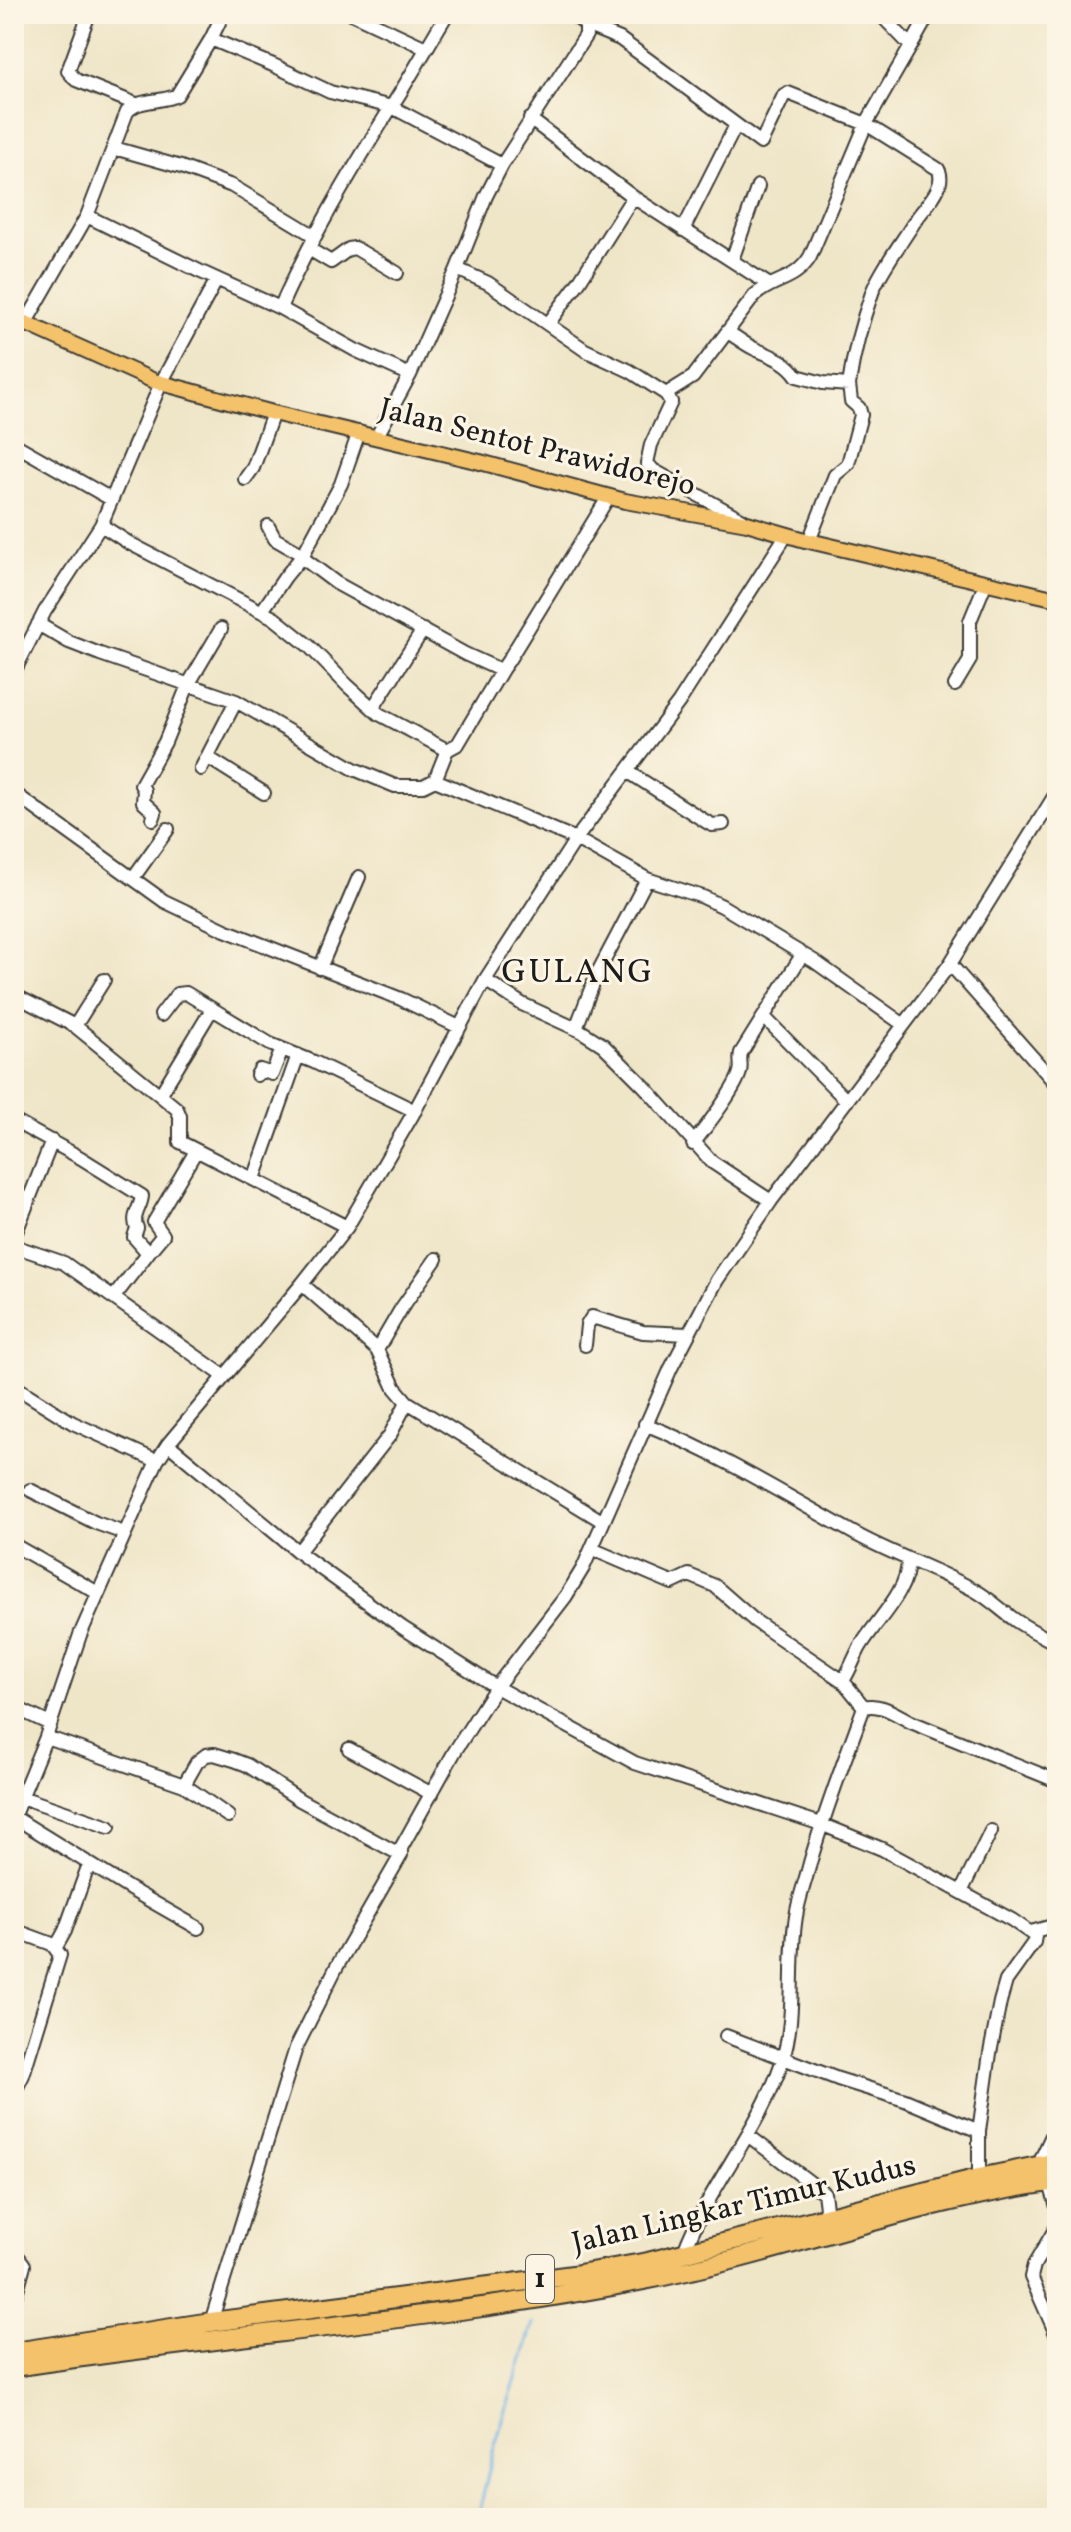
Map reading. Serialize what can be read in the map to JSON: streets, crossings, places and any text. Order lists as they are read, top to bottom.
{
  "streets": {
    "highway": ["Jalan Lingkar Timur Kudus", "1"],
    "main road": ["Jalan Sentot Prawidorejo"]
  },
  "districts": ["GULANG"]
}
